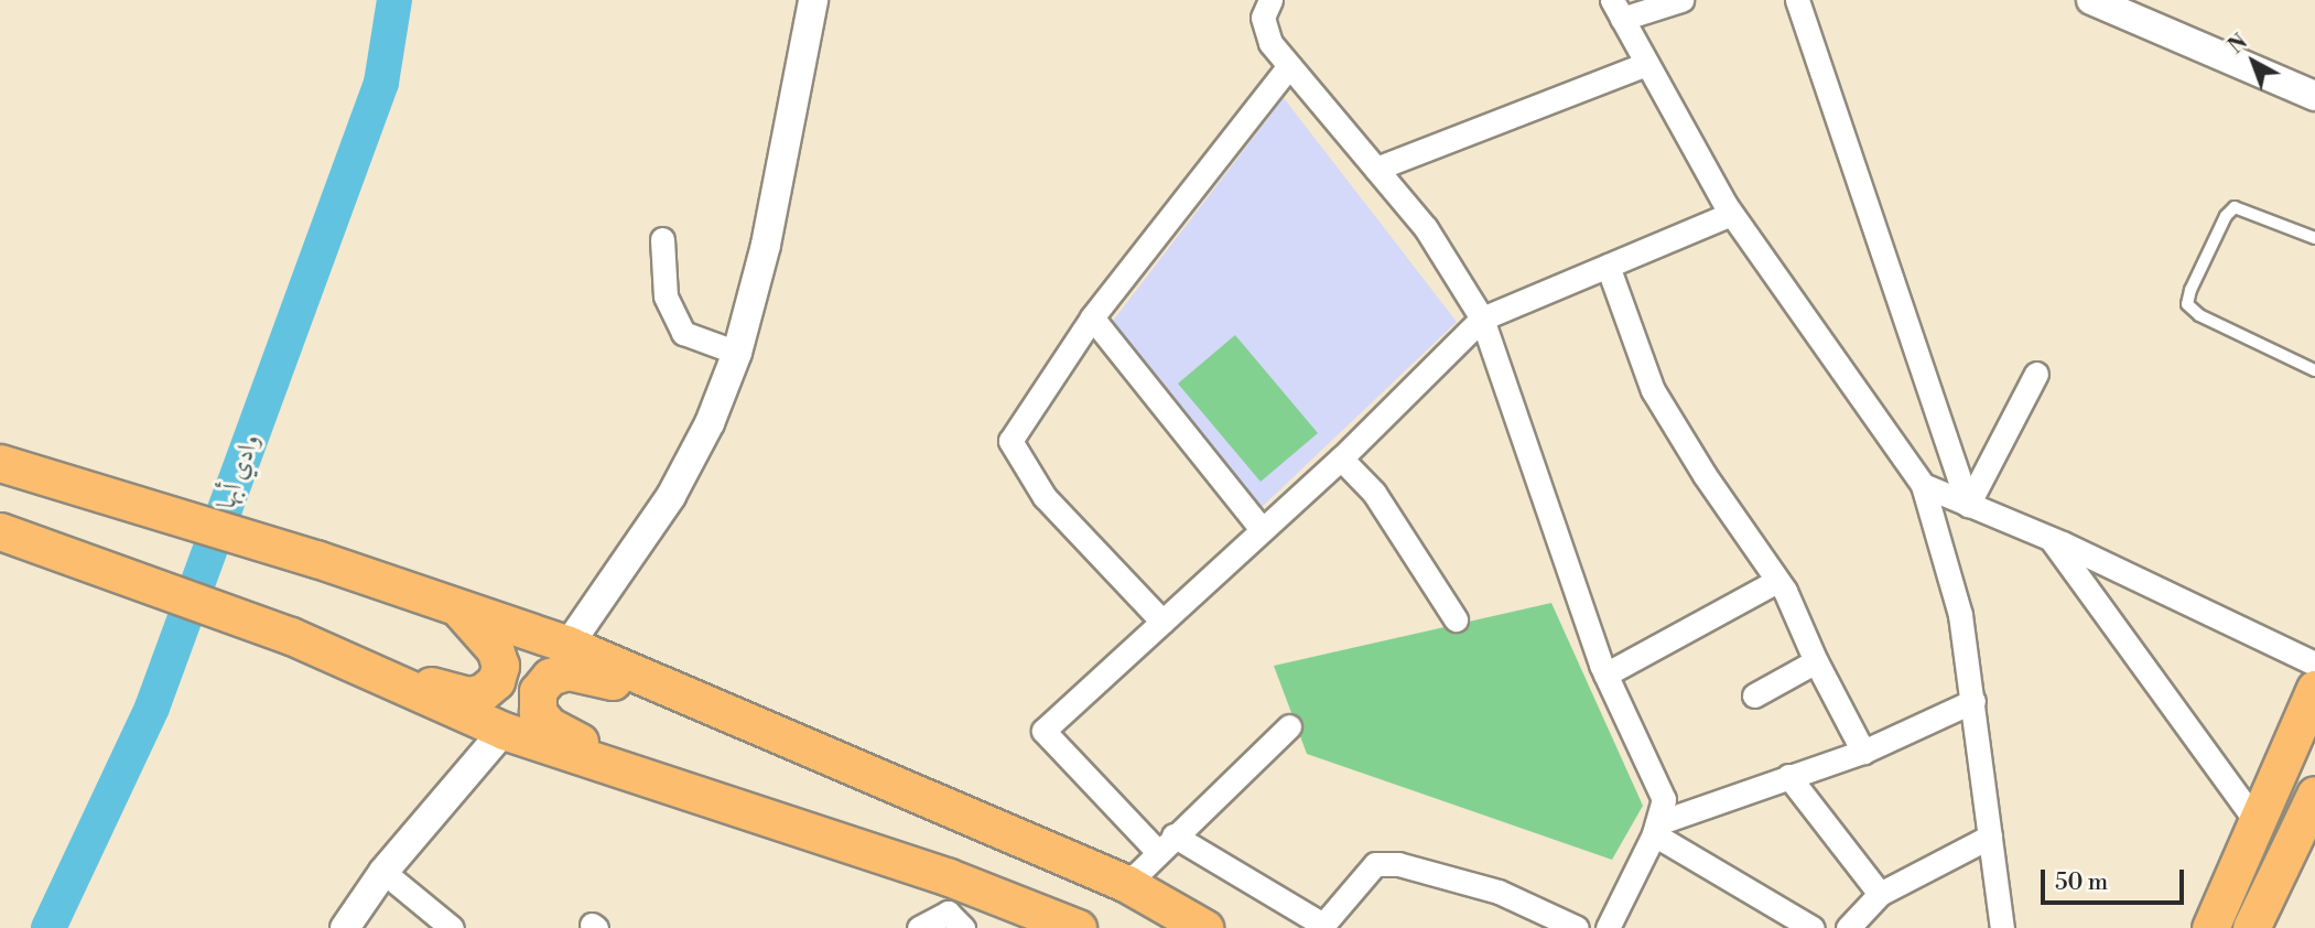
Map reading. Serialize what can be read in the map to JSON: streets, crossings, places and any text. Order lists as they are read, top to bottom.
{
  "water": ["وادي أبها"],
  "scale_bar": "50 m",
  "north": "top left"
}
